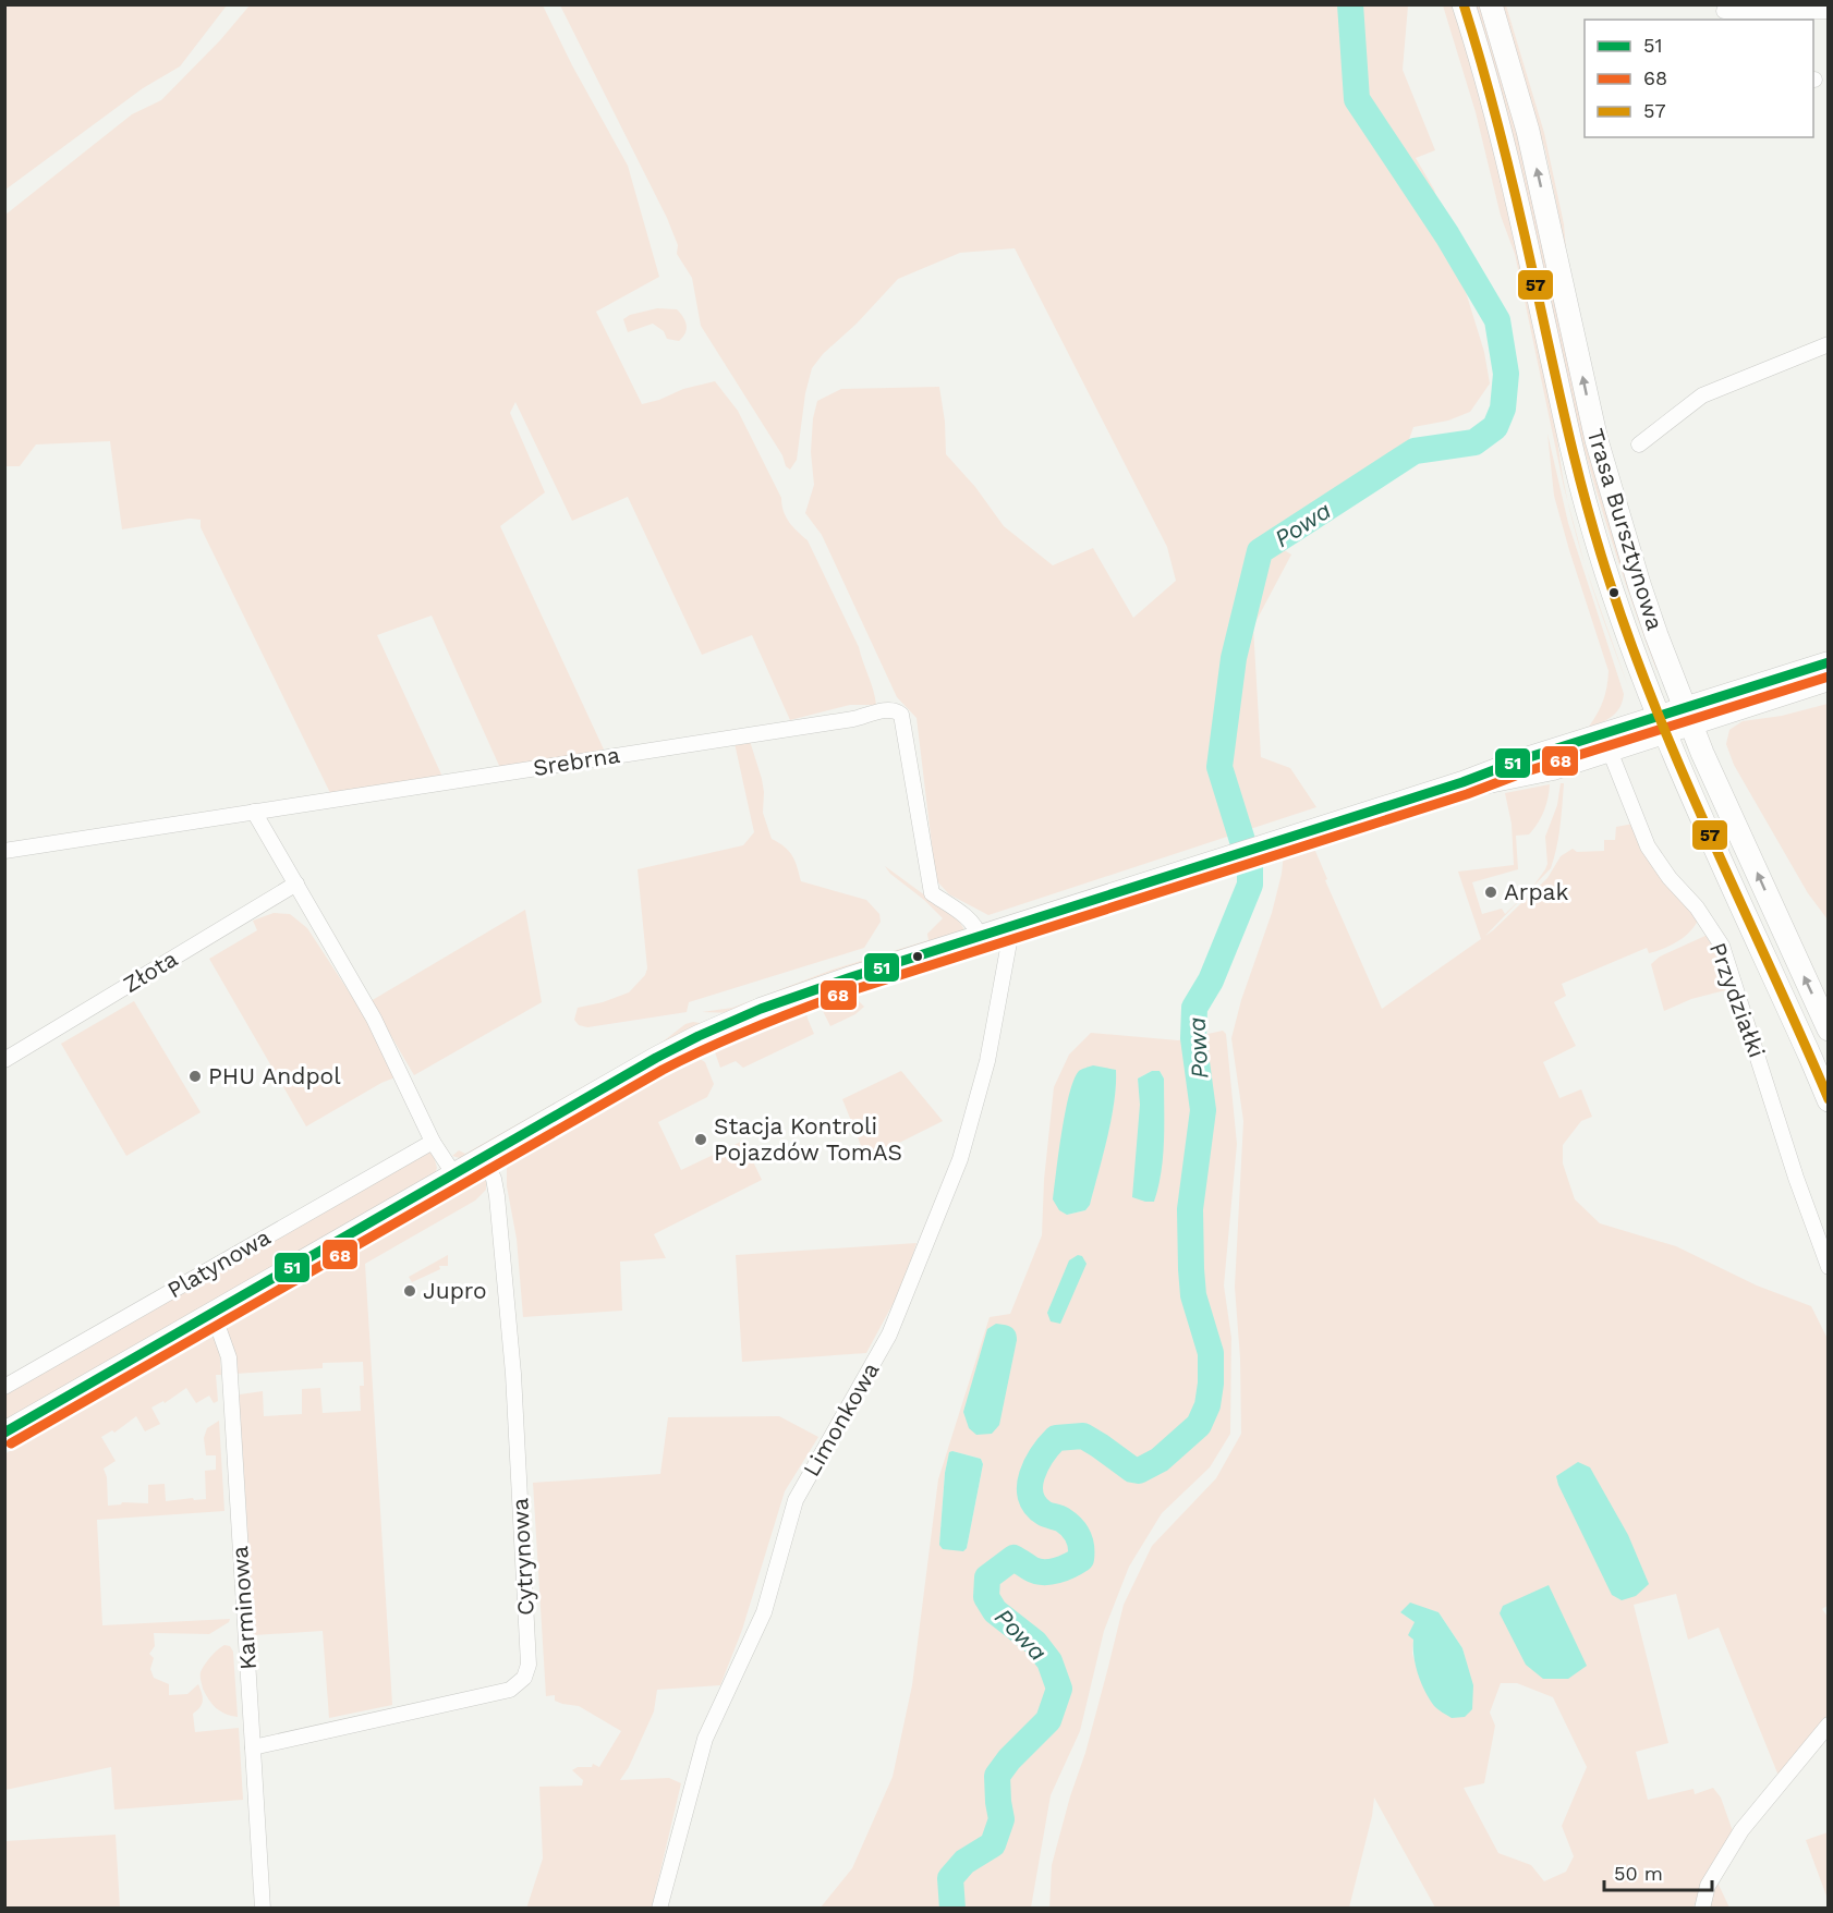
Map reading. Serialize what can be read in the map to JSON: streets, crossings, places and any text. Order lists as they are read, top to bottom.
{
  "streets": {
    "main road": ["Trasa Bursztynowa"],
    "street": [
      "Srebrna",
      "Złota",
      "Przydziałki",
      "Platynowa",
      "Limonkowa",
      "Cytrynowa",
      "Karminowa"
    ]
  },
  "crossings": [
    ["Cytrynowa", "Karminowa"]
  ],
  "water": ["Powa"],
  "places": [
    "Arpak",
    "PHU Andpol",
    "Stacja Kontroli Pojazdów TomAS",
    "Jupro"
  ],
  "lines": ["transit line 57", "transit line 51", "transit line 68"],
  "legend": ["51", "68", "57"],
  "scale_bar": "50 m"
}
